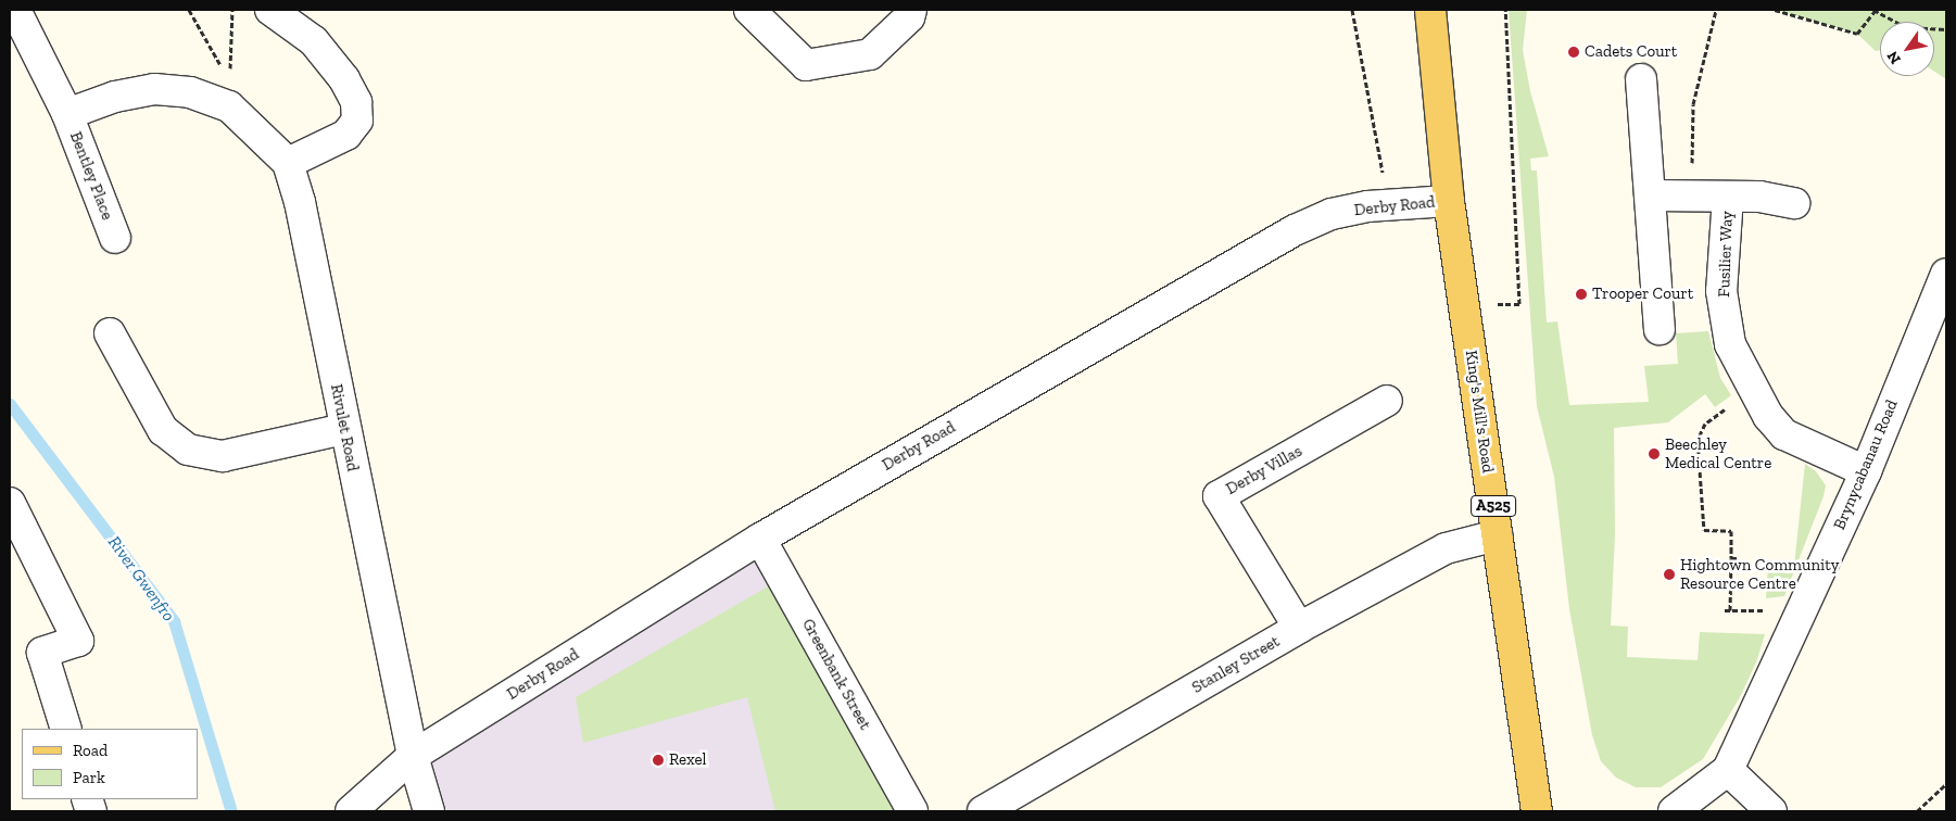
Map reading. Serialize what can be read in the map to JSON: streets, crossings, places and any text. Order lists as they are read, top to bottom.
{
  "streets": {
    "main road": ["King's Mill's Road", "A525"],
    "street": [
      "Bentley Place",
      "Derby Road",
      "Fusilier Way",
      "Rivulet Road",
      "Brynycabanau Road",
      "Derby Villas",
      "Stanley Street",
      "Greenbank Street"
    ]
  },
  "crossings": [
    ["Bentley Place", "Rivulet Road"],
    ["Derby Road", "King's Mill's Road"],
    ["Derby Road", "Rivulet Road"],
    ["Derby Road", "Greenbank Street"],
    ["Fusilier Way", "Brynycabanau Road"],
    ["King's Mill's Road", "Stanley Street"],
    ["Derby Villas", "Stanley Street"]
  ],
  "water": ["River Gwenfro"],
  "places": [
    "Cadets Court",
    "Trooper Court",
    "Beechley Medical Centre",
    "Hightown Community Resource Centre",
    "Rexel"
  ],
  "legend": ["Road", "Park"],
  "north": "bottom left"
}
